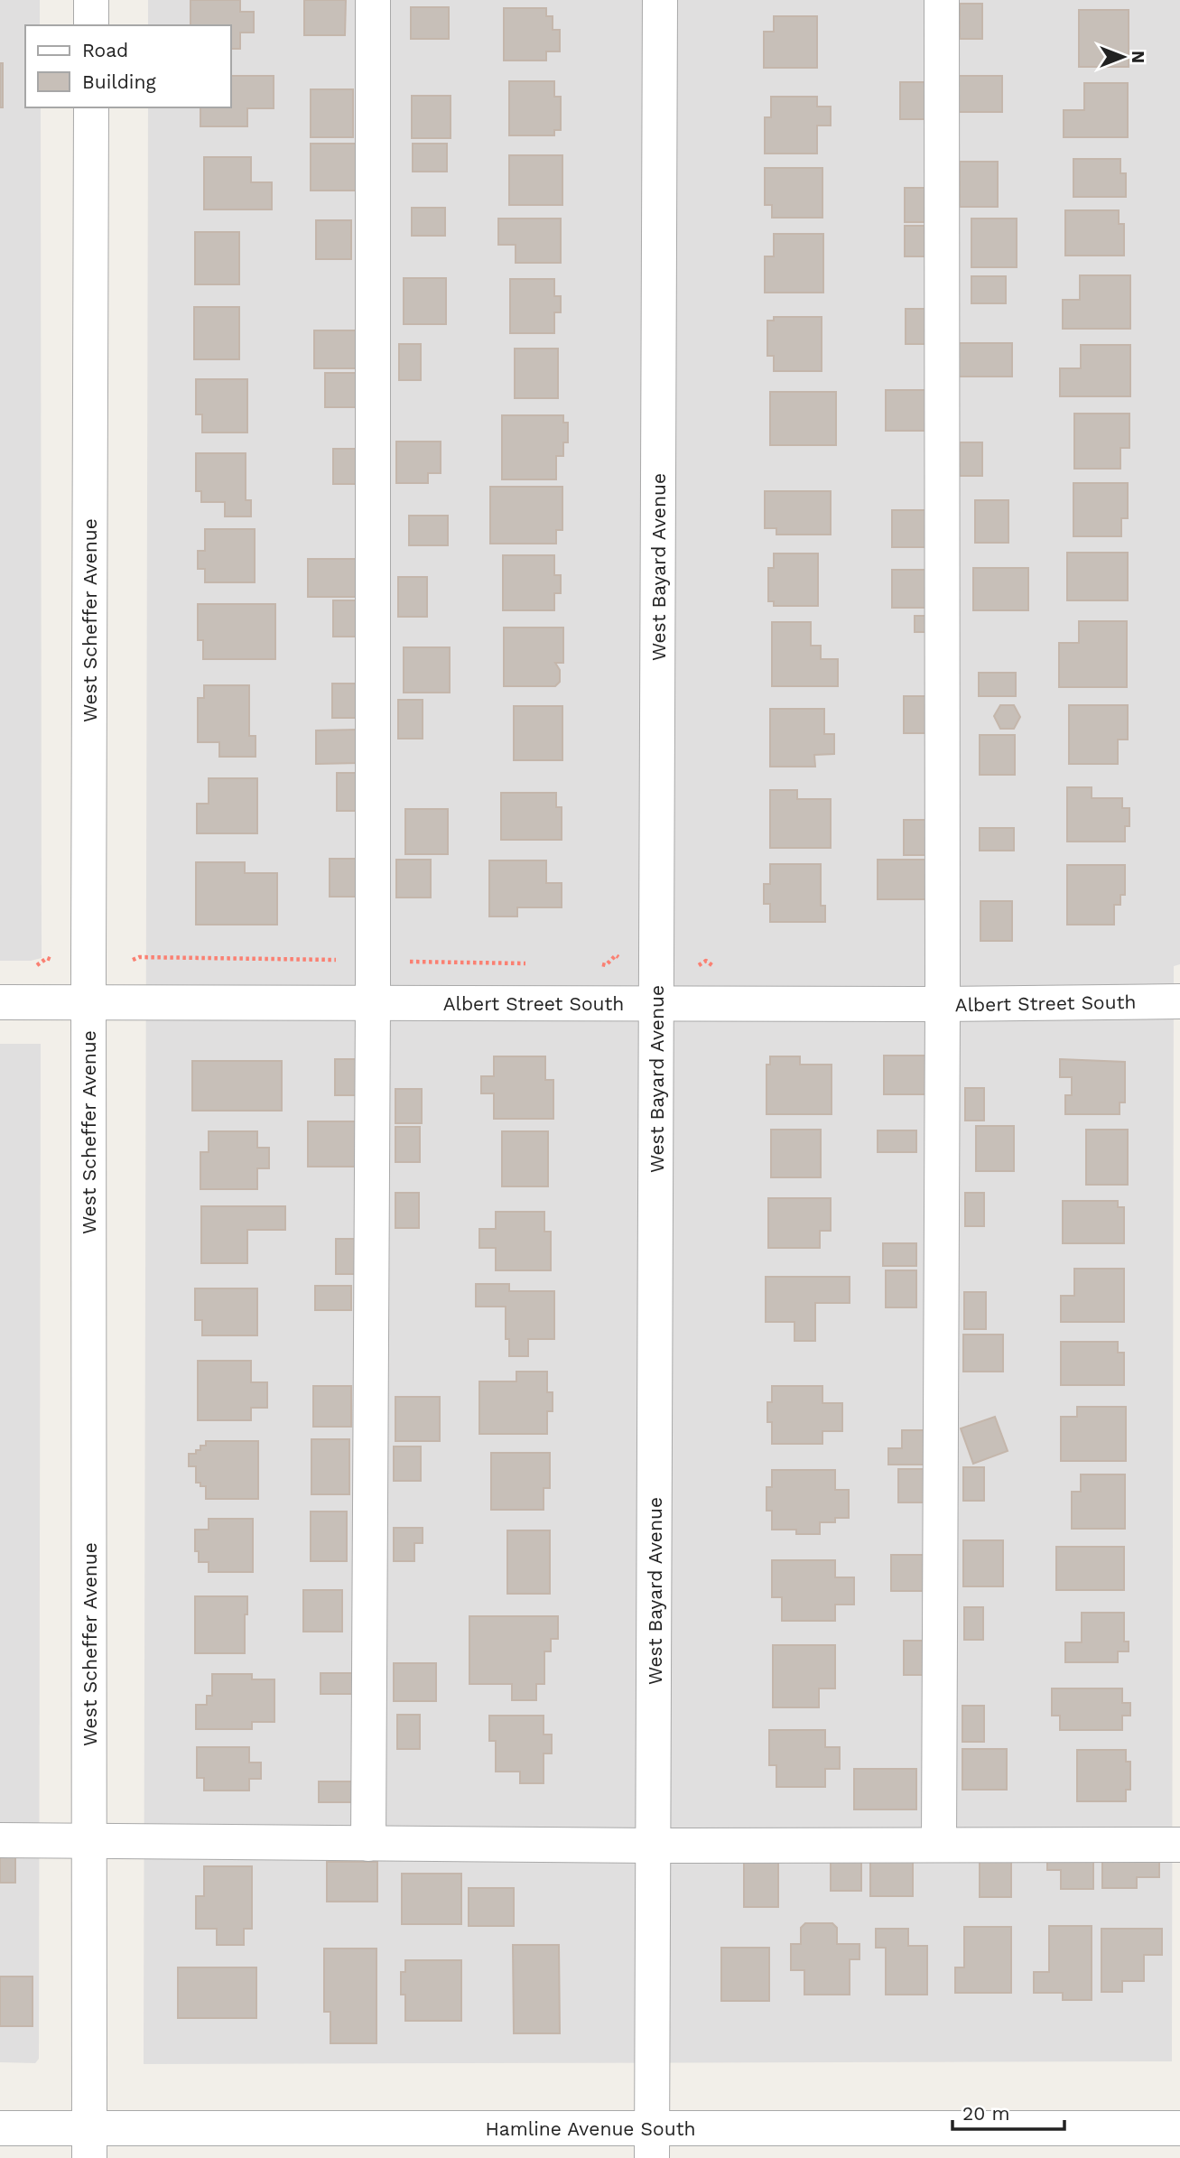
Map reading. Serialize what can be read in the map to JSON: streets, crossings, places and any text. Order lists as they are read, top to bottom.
{
  "streets": {
    "street": [
      "West Bayard Avenue",
      "West Scheffer Avenue",
      "Albert Street South",
      "Hamline Avenue South"
    ]
  },
  "crossings": [
    ["West Bayard Avenue", "Albert Street South"],
    ["West Bayard Avenue", "Hamline Avenue South"],
    ["West Scheffer Avenue", "Albert Street South"],
    ["West Scheffer Avenue", "Hamline Avenue South"]
  ],
  "legend": ["Road", "Building"],
  "scale_bar": "20 m",
  "north": "right"
}
